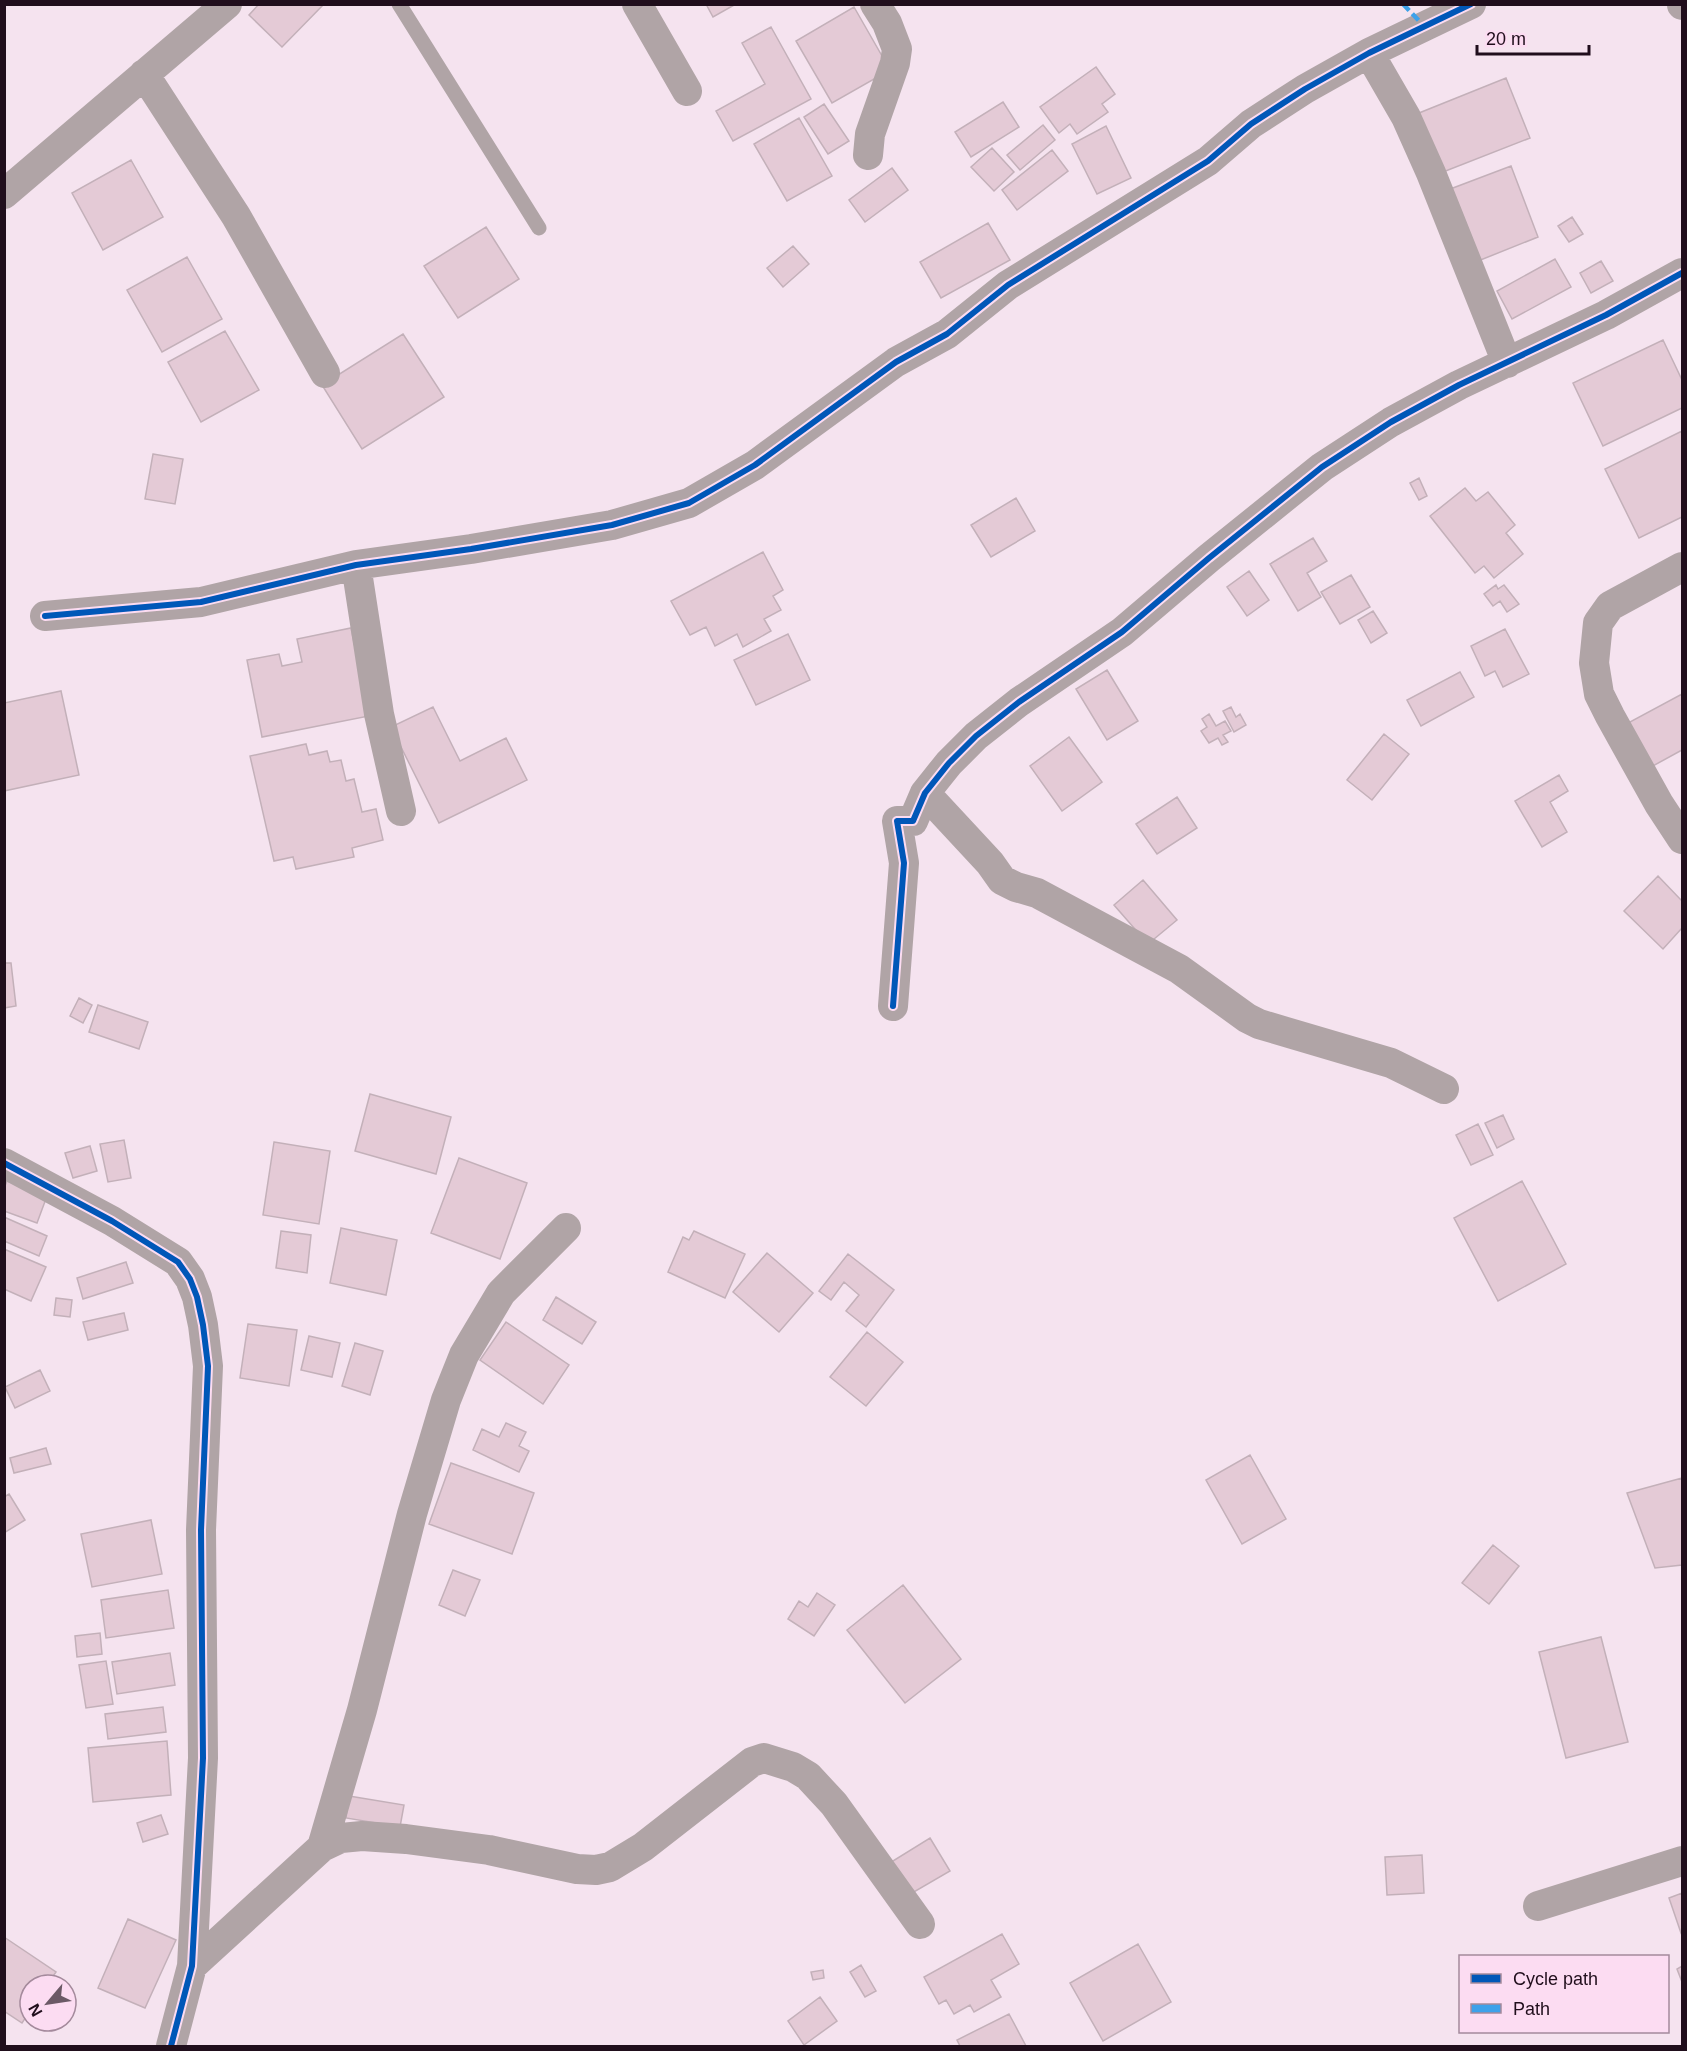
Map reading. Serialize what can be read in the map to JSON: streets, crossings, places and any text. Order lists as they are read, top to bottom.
{
  "legend": ["Cycle path", "Path"],
  "scale_bar": "20 m",
  "north": "bottom left"
}
